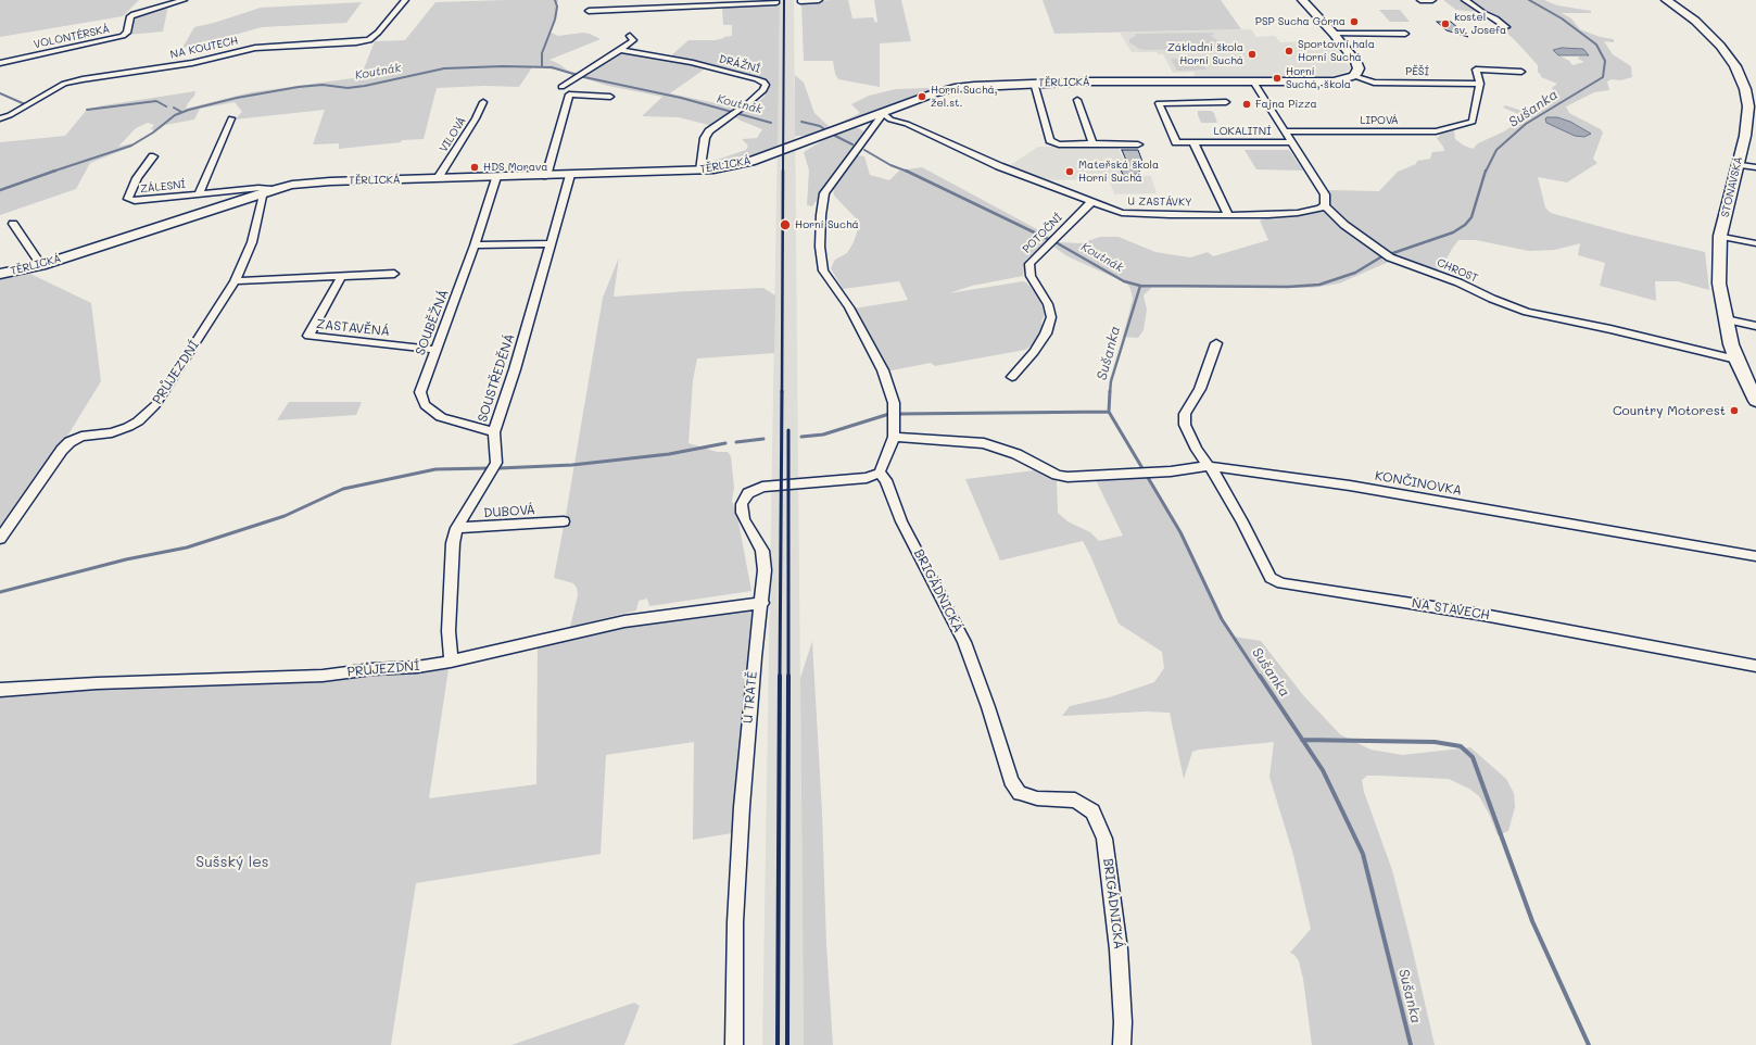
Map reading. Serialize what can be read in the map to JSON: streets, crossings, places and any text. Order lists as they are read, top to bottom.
{
  "streets": {
    "main road": ["TĚRLICKÁ", "STONAVSKÁ"],
    "street": [
      "VOLONTÉRSKÁ",
      "NA KOUTECH",
      "DRÁŽNÍ",
      "PĚŠÍ",
      "LIPOVÁ",
      "LOKALITNÍ",
      "VILOVÁ",
      "ZÁLESNÍ",
      "U ZASTÁVKY",
      "POTOČNÍ",
      "CHROST",
      "SOUBĚŽNÁ",
      "ZASTAVĚNÁ",
      "PRŮJEZDNÍ",
      "SOUSTŘEDĚNÁ",
      "KONČINOVKA",
      "DUBOVÁ",
      "BRIGÁDNICKÁ",
      "NA STAVECH",
      "U TRATĚ"
    ]
  },
  "crossings": [
    ["DRÁŽNÍ", "TĚRLICKÁ"],
    ["PĚŠÍ", "TĚRLICKÁ"],
    ["PĚŠÍ", "LIPOVÁ"],
    ["TĚRLICKÁ", "VILOVÁ"],
    ["TĚRLICKÁ", "ZÁLESNÍ"],
    ["TĚRLICKÁ", "U ZASTÁVKY"],
    ["TĚRLICKÁ", "SOUBĚŽNÁ"],
    ["TĚRLICKÁ", "PRŮJEZDNÍ"],
    ["TĚRLICKÁ", "SOUSTŘEDĚNÁ"],
    ["STONAVSKÁ", "CHROST"],
    ["U ZASTÁVKY", "POTOČNÍ"],
    ["U ZASTÁVKY", "CHROST"],
    ["SOUBĚŽNÁ", "ZASTAVĚNÁ"],
    ["SOUBĚŽNÁ", "SOUSTŘEDĚNÁ"],
    ["PRŮJEZDNÍ", "SOUSTŘEDĚNÁ"],
    ["PRŮJEZDNÍ", "U TRATĚ"],
    ["SOUSTŘEDĚNÁ", "DUBOVÁ"],
    ["KONČINOVKA", "NA STAVECH"],
    ["BRIGÁDNICKÁ", "U TRATĚ"]
  ],
  "water": ["Koutnák", "Sušanka"],
  "parks": ["Sušský les"],
  "places": [
    "PSP Sucha Górna",
    "kostel sv. Josefa",
    "Sportovní hala Horní Suchá",
    "Základní škola Horní Suchá",
    "Horní Suchá, škola",
    "Horní Suchá, žel.st.",
    "Fajna Pizza",
    "HDS Morava",
    "Mateřská škola Horní Suchá",
    "Horní Suchá",
    "Country Motorest"
  ]
}
